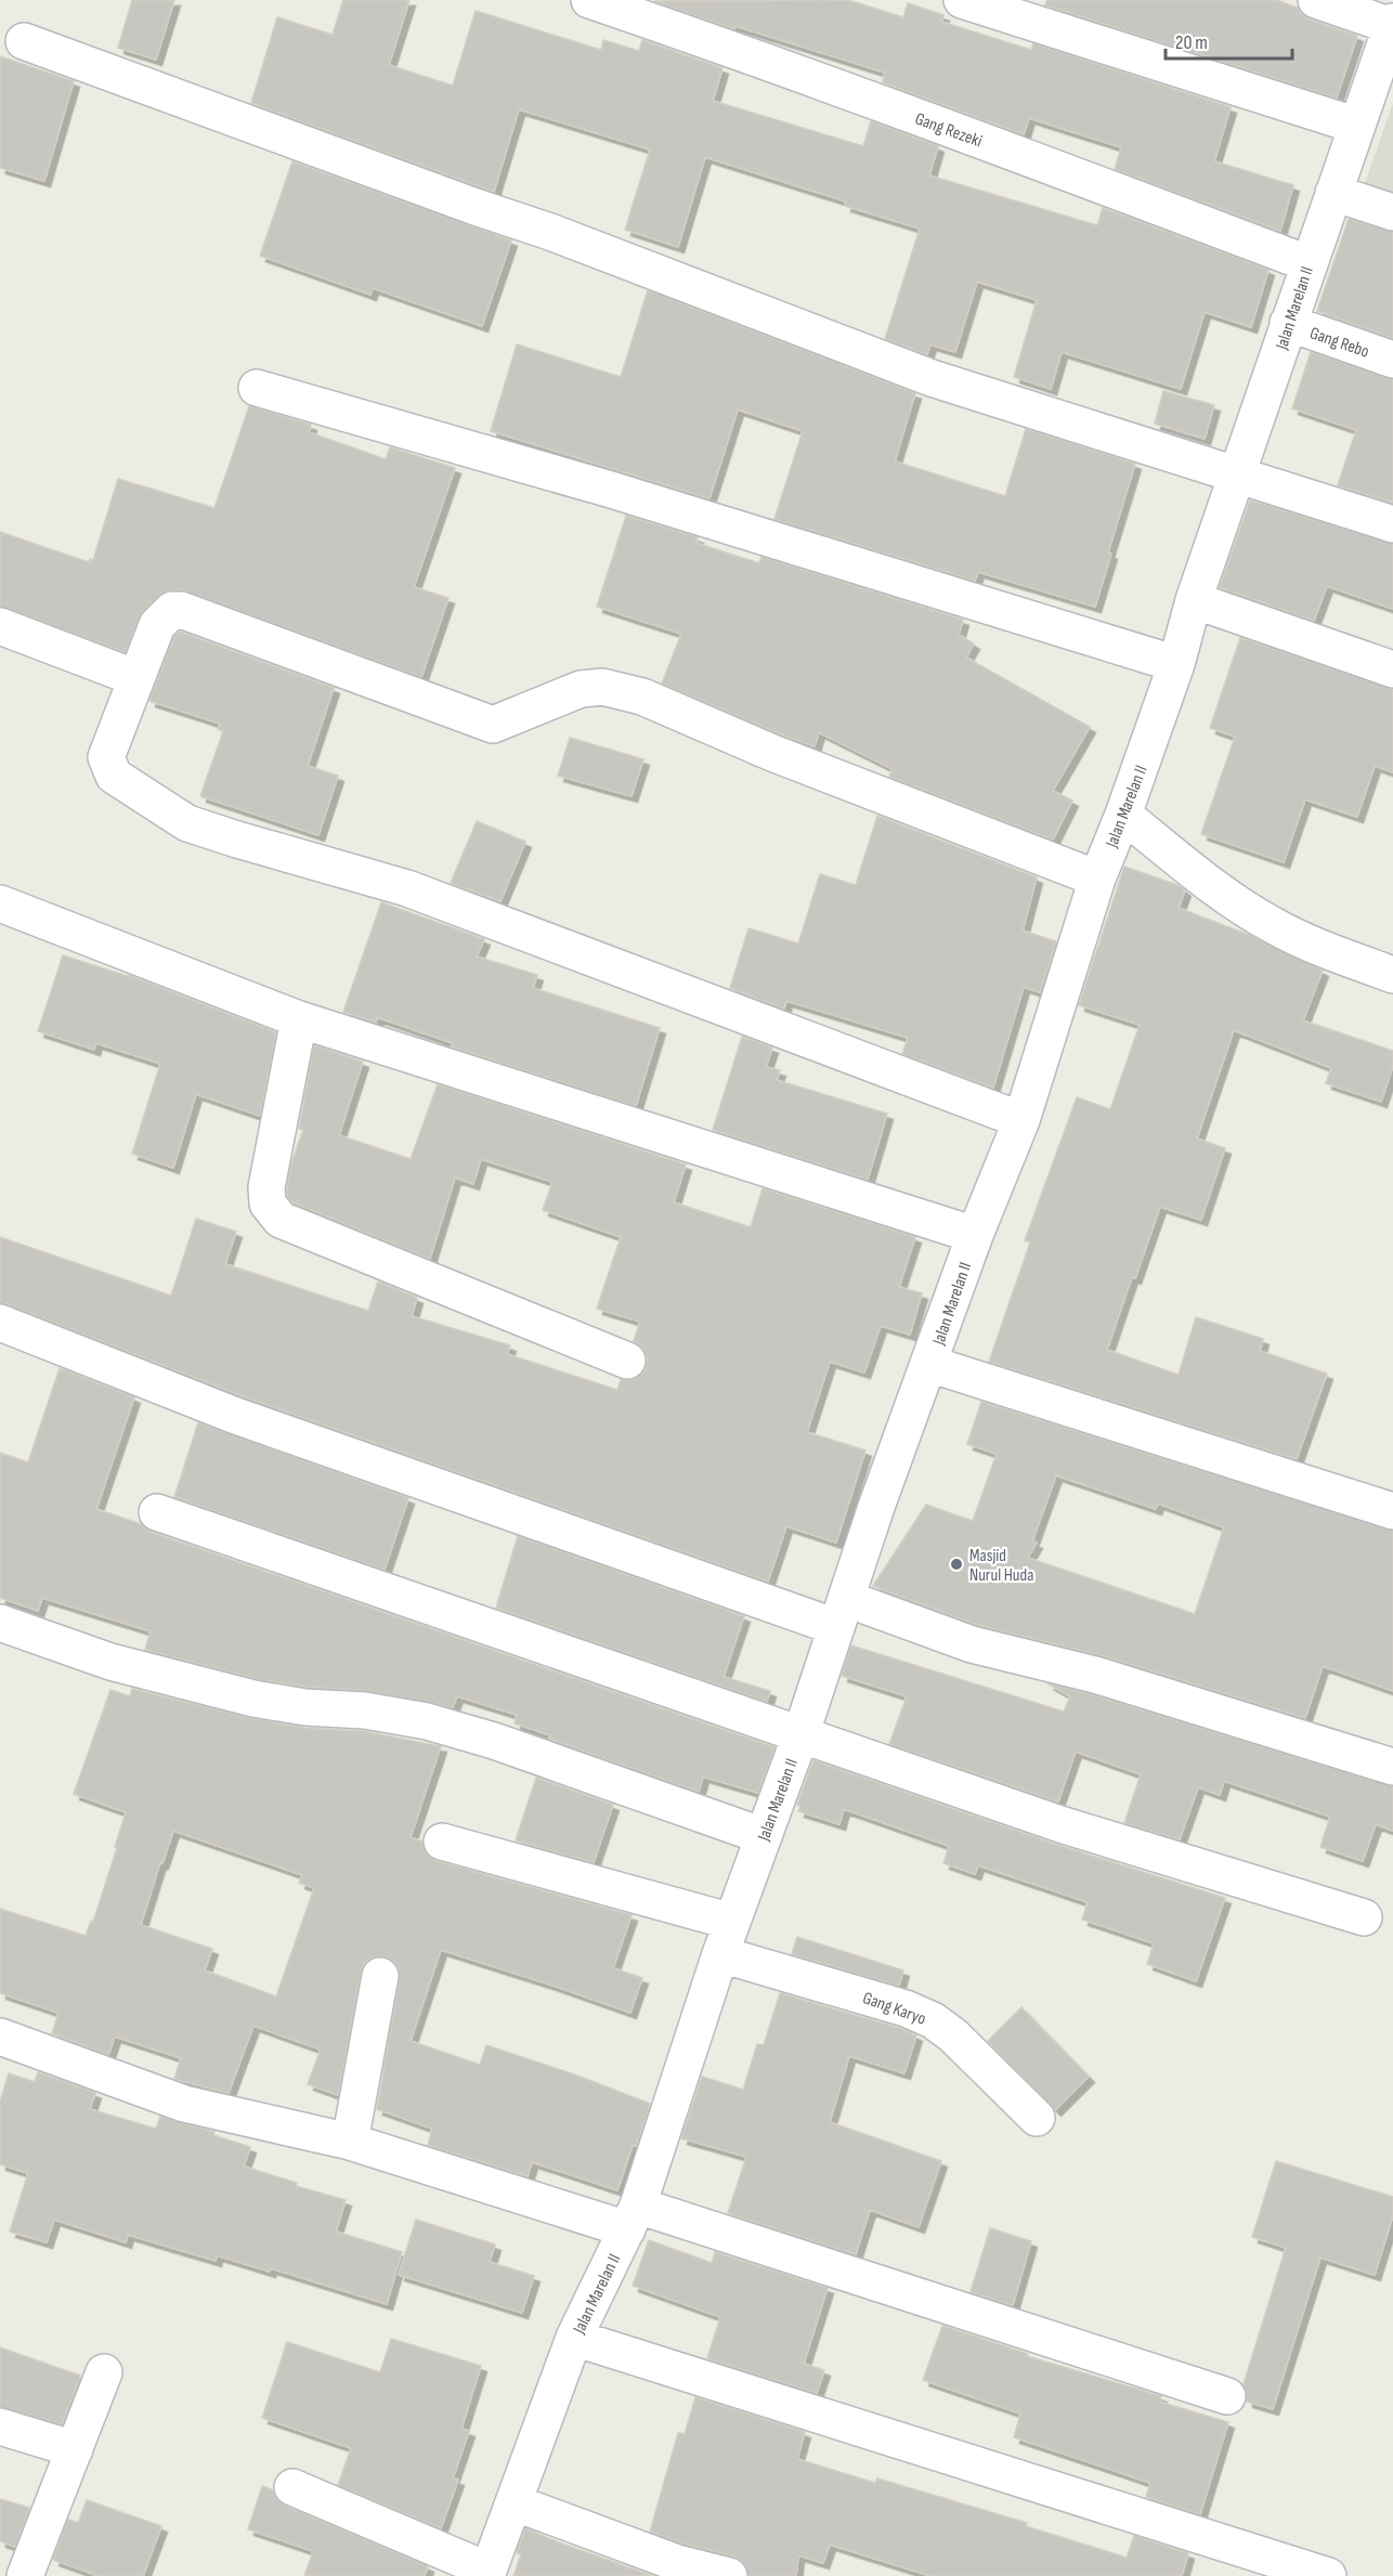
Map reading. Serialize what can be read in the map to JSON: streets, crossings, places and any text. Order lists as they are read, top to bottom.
{
  "streets": {
    "street": [
      "Gang Rezeki",
      "Jalan Marelan II",
      "Gang Rebo",
      "Gang Karyo"
    ]
  },
  "crossings": [
    ["Gang Rezeki", "Jalan Marelan II"],
    ["Jalan Marelan II", "Gang Rebo"],
    ["Jalan Marelan II", "Gang Karyo"]
  ],
  "places": ["Masjid Nurul Huda"],
  "scale_bar": "20 m"
}
